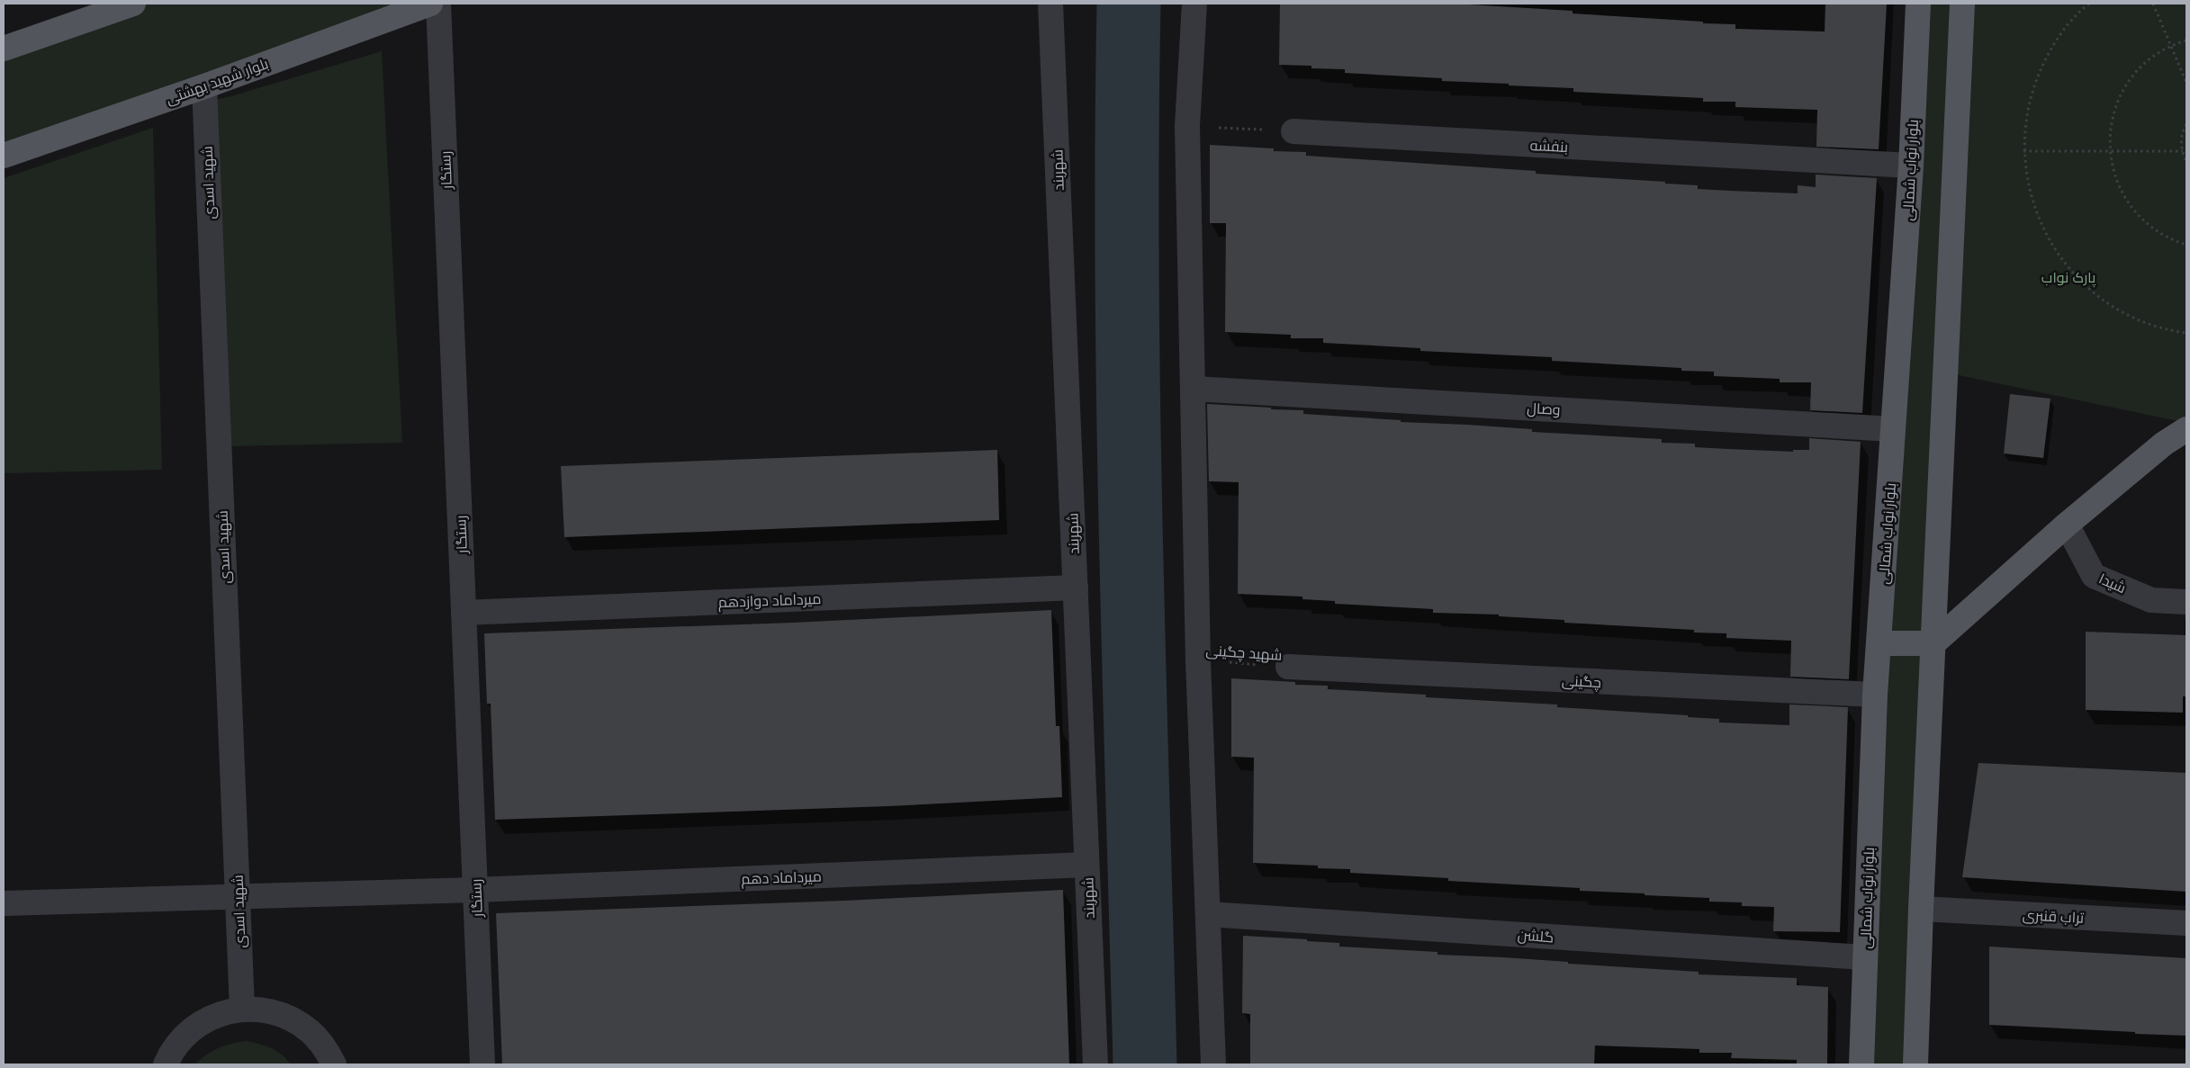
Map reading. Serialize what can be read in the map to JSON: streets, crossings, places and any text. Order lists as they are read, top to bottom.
{
  "streets": {
    "main road": ["بلوار شهید بهشتی", "بلوار نواب شمالی"],
    "street": [
      "بنفشه",
      "رستگار",
      "شهربند",
      "شهید اسدی",
      "وصال",
      "شیدا",
      "میرداماد دوازدهم",
      "چگینی",
      "میرداماد دهم",
      "تراب قنبری",
      "گلشن"
    ],
    "path": ["شهید چگینی"]
  },
  "crossings": [
    ["بلوار شهید بهشتی", "شهید اسدی"],
    ["بنفشه", "بلوار نواب شمالی"],
    ["رستگار", "میرداماد دوازدهم"],
    ["رستگار", "میرداماد دهم"],
    ["شهربند", "میرداماد دوازدهم"],
    ["شهربند", "میرداماد دهم"],
    ["بلوار نواب شمالی", "وصال"],
    ["بلوار نواب شمالی", "چگینی"],
    ["بلوار نواب شمالی", "گلشن"],
    ["شهید اسدی", "میرداماد دهم"],
    ["شهید چگینی", "چگینی"]
  ],
  "parks": ["پارک نواب"]
}
